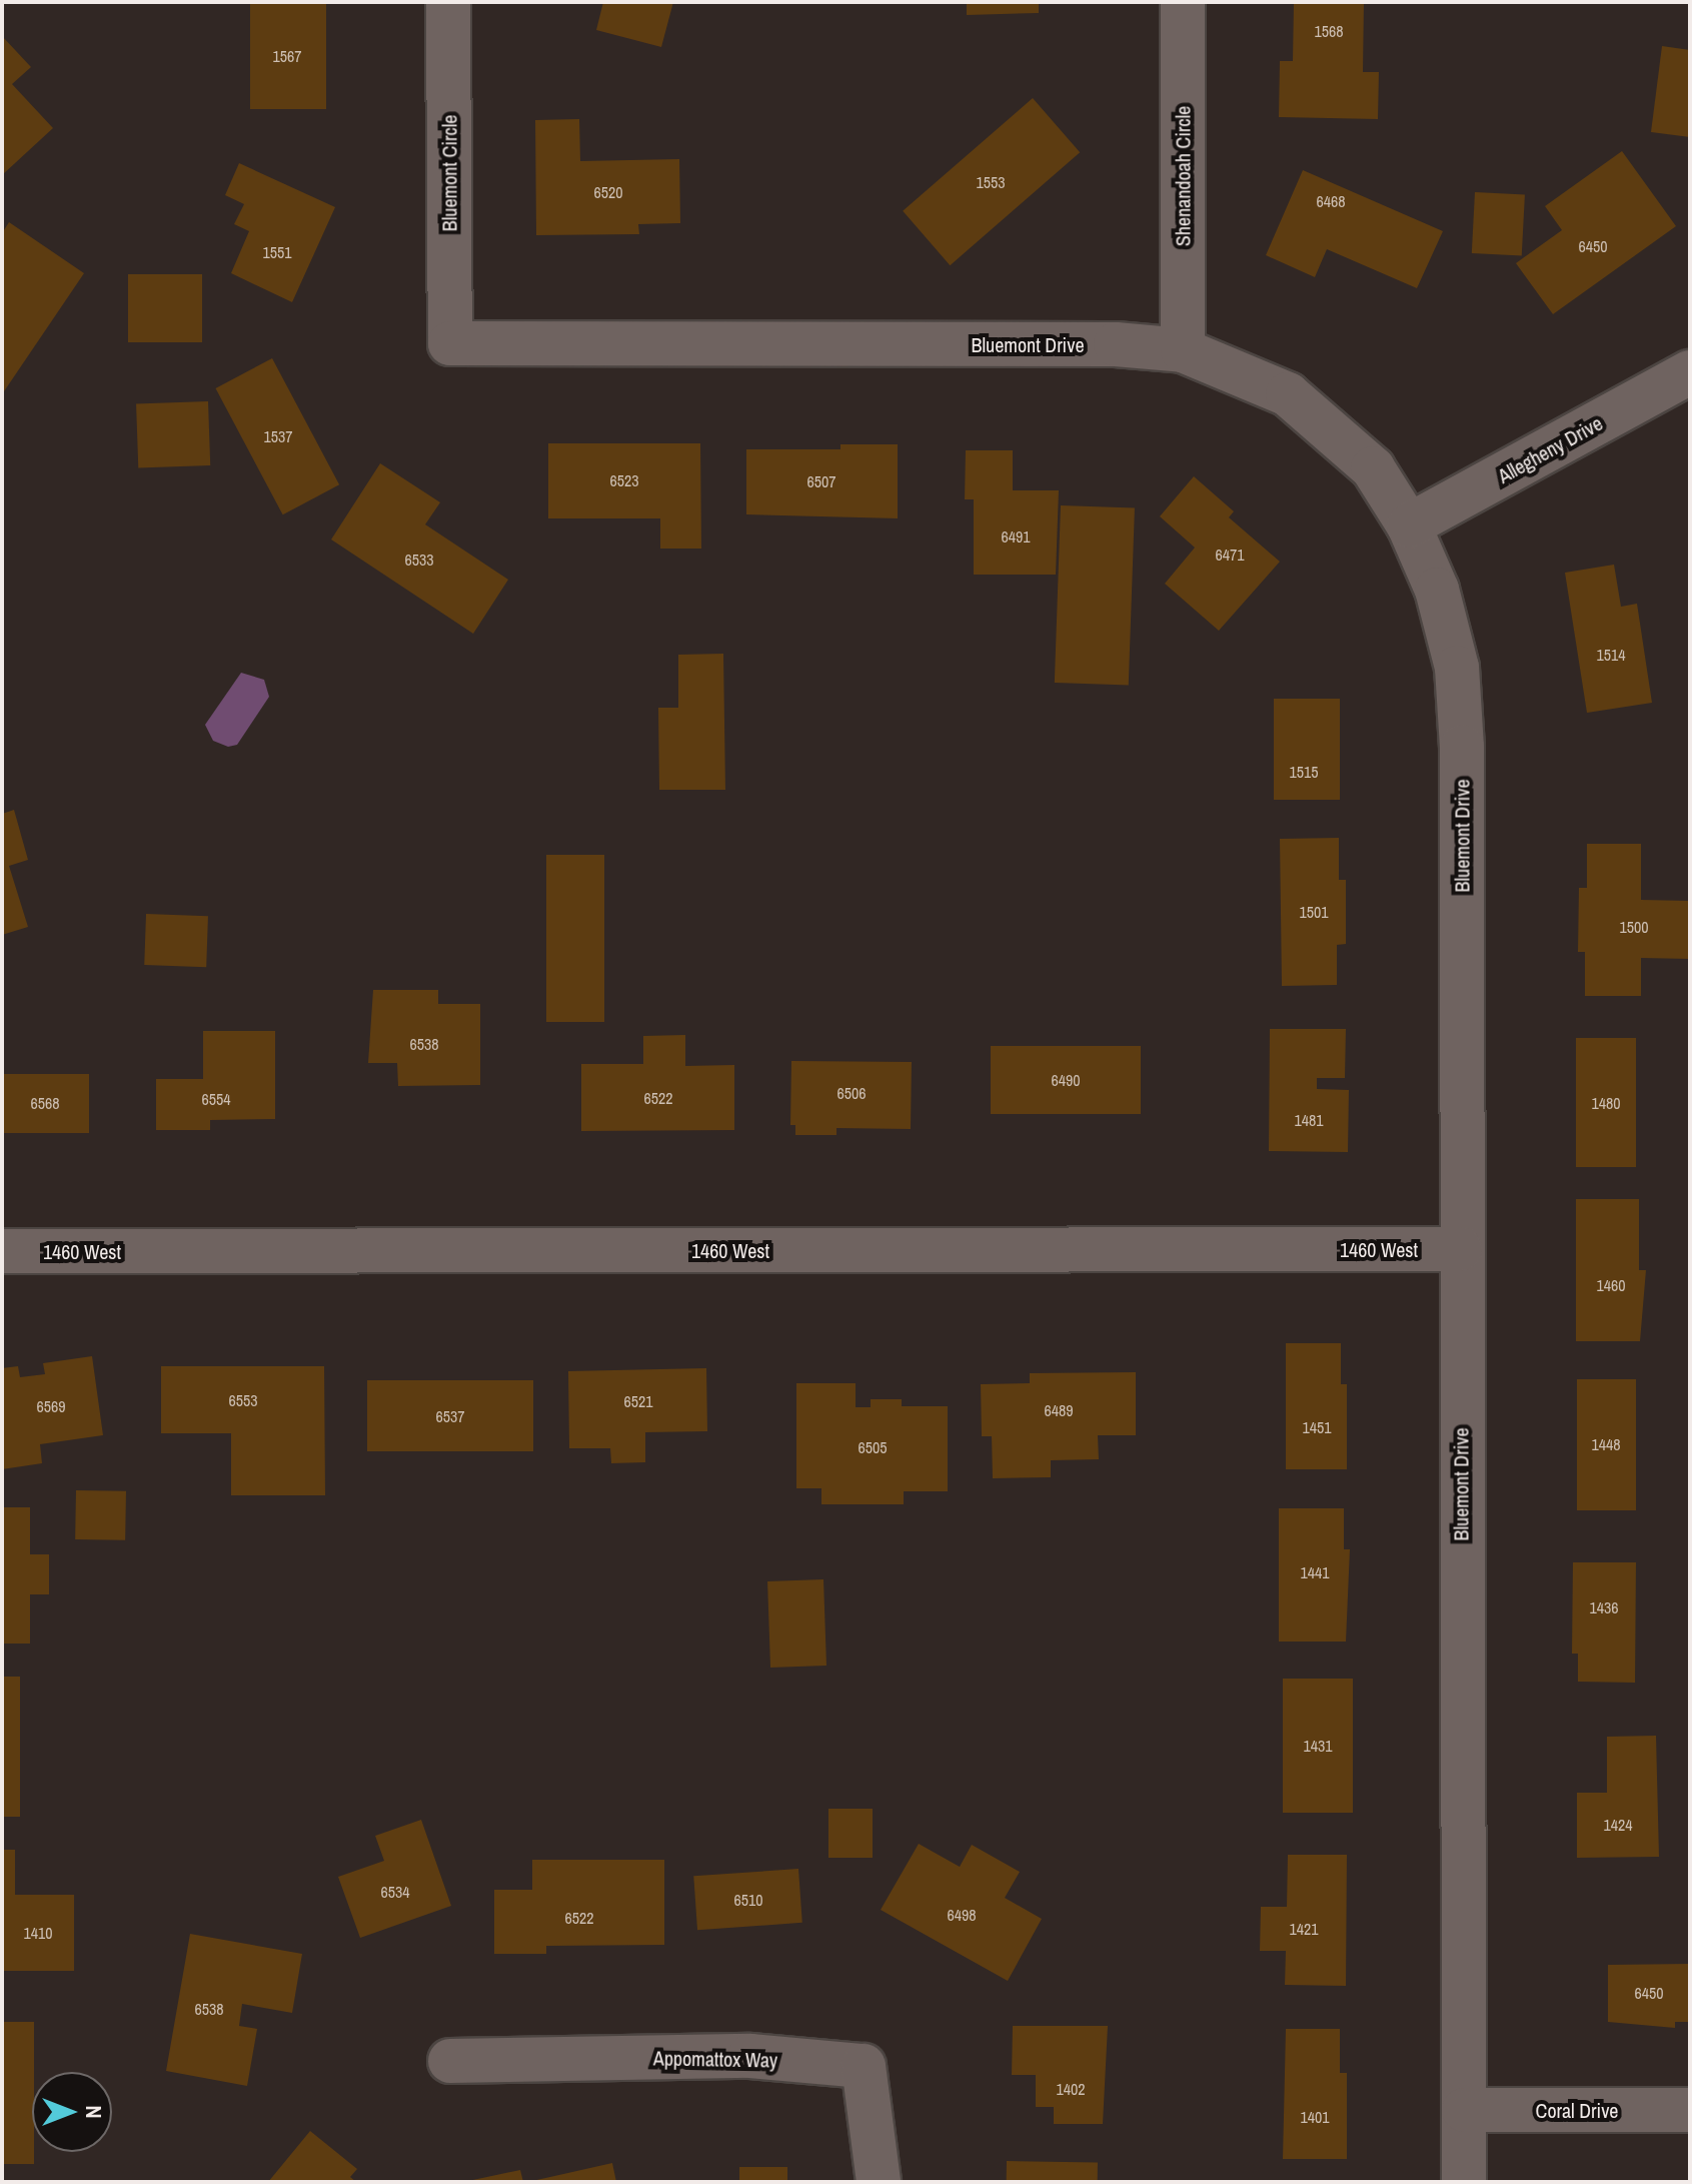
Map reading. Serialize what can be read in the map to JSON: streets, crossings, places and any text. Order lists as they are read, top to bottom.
{
  "streets": {
    "street": [
      "Bluemont Circle",
      "Shenandoah Circle",
      "Bluemont Drive",
      "Allegheny Drive",
      "1460 West",
      "Appomattox Way",
      "Coral Drive"
    ]
  },
  "crossings": [
    ["Bluemont Circle", "Bluemont Drive"],
    ["Shenandoah Circle", "Bluemont Drive"],
    ["Bluemont Drive", "Allegheny Drive"],
    ["Bluemont Drive", "1460 West"],
    ["Bluemont Drive", "Coral Drive"]
  ],
  "house_numbers": [
    "1568",
    "1567",
    "1553",
    "6520",
    "6468",
    "6450",
    "1551",
    "1537",
    "6523",
    "6507",
    "6491",
    "6471",
    "6533",
    "1514",
    "1515",
    "1501",
    "1500",
    "6538",
    "6490",
    "6506",
    "6522",
    "6554",
    "6568",
    "1480",
    "1481",
    "1460",
    "6553",
    "6521",
    "6569",
    "6489",
    "6537",
    "1451",
    "1448",
    "6505",
    "1441",
    "1436",
    "1431",
    "1424",
    "6534",
    "6510",
    "6498",
    "6522",
    "1421",
    "1410",
    "6450",
    "6538",
    "1402",
    "1401"
  ],
  "north": "right"
}
